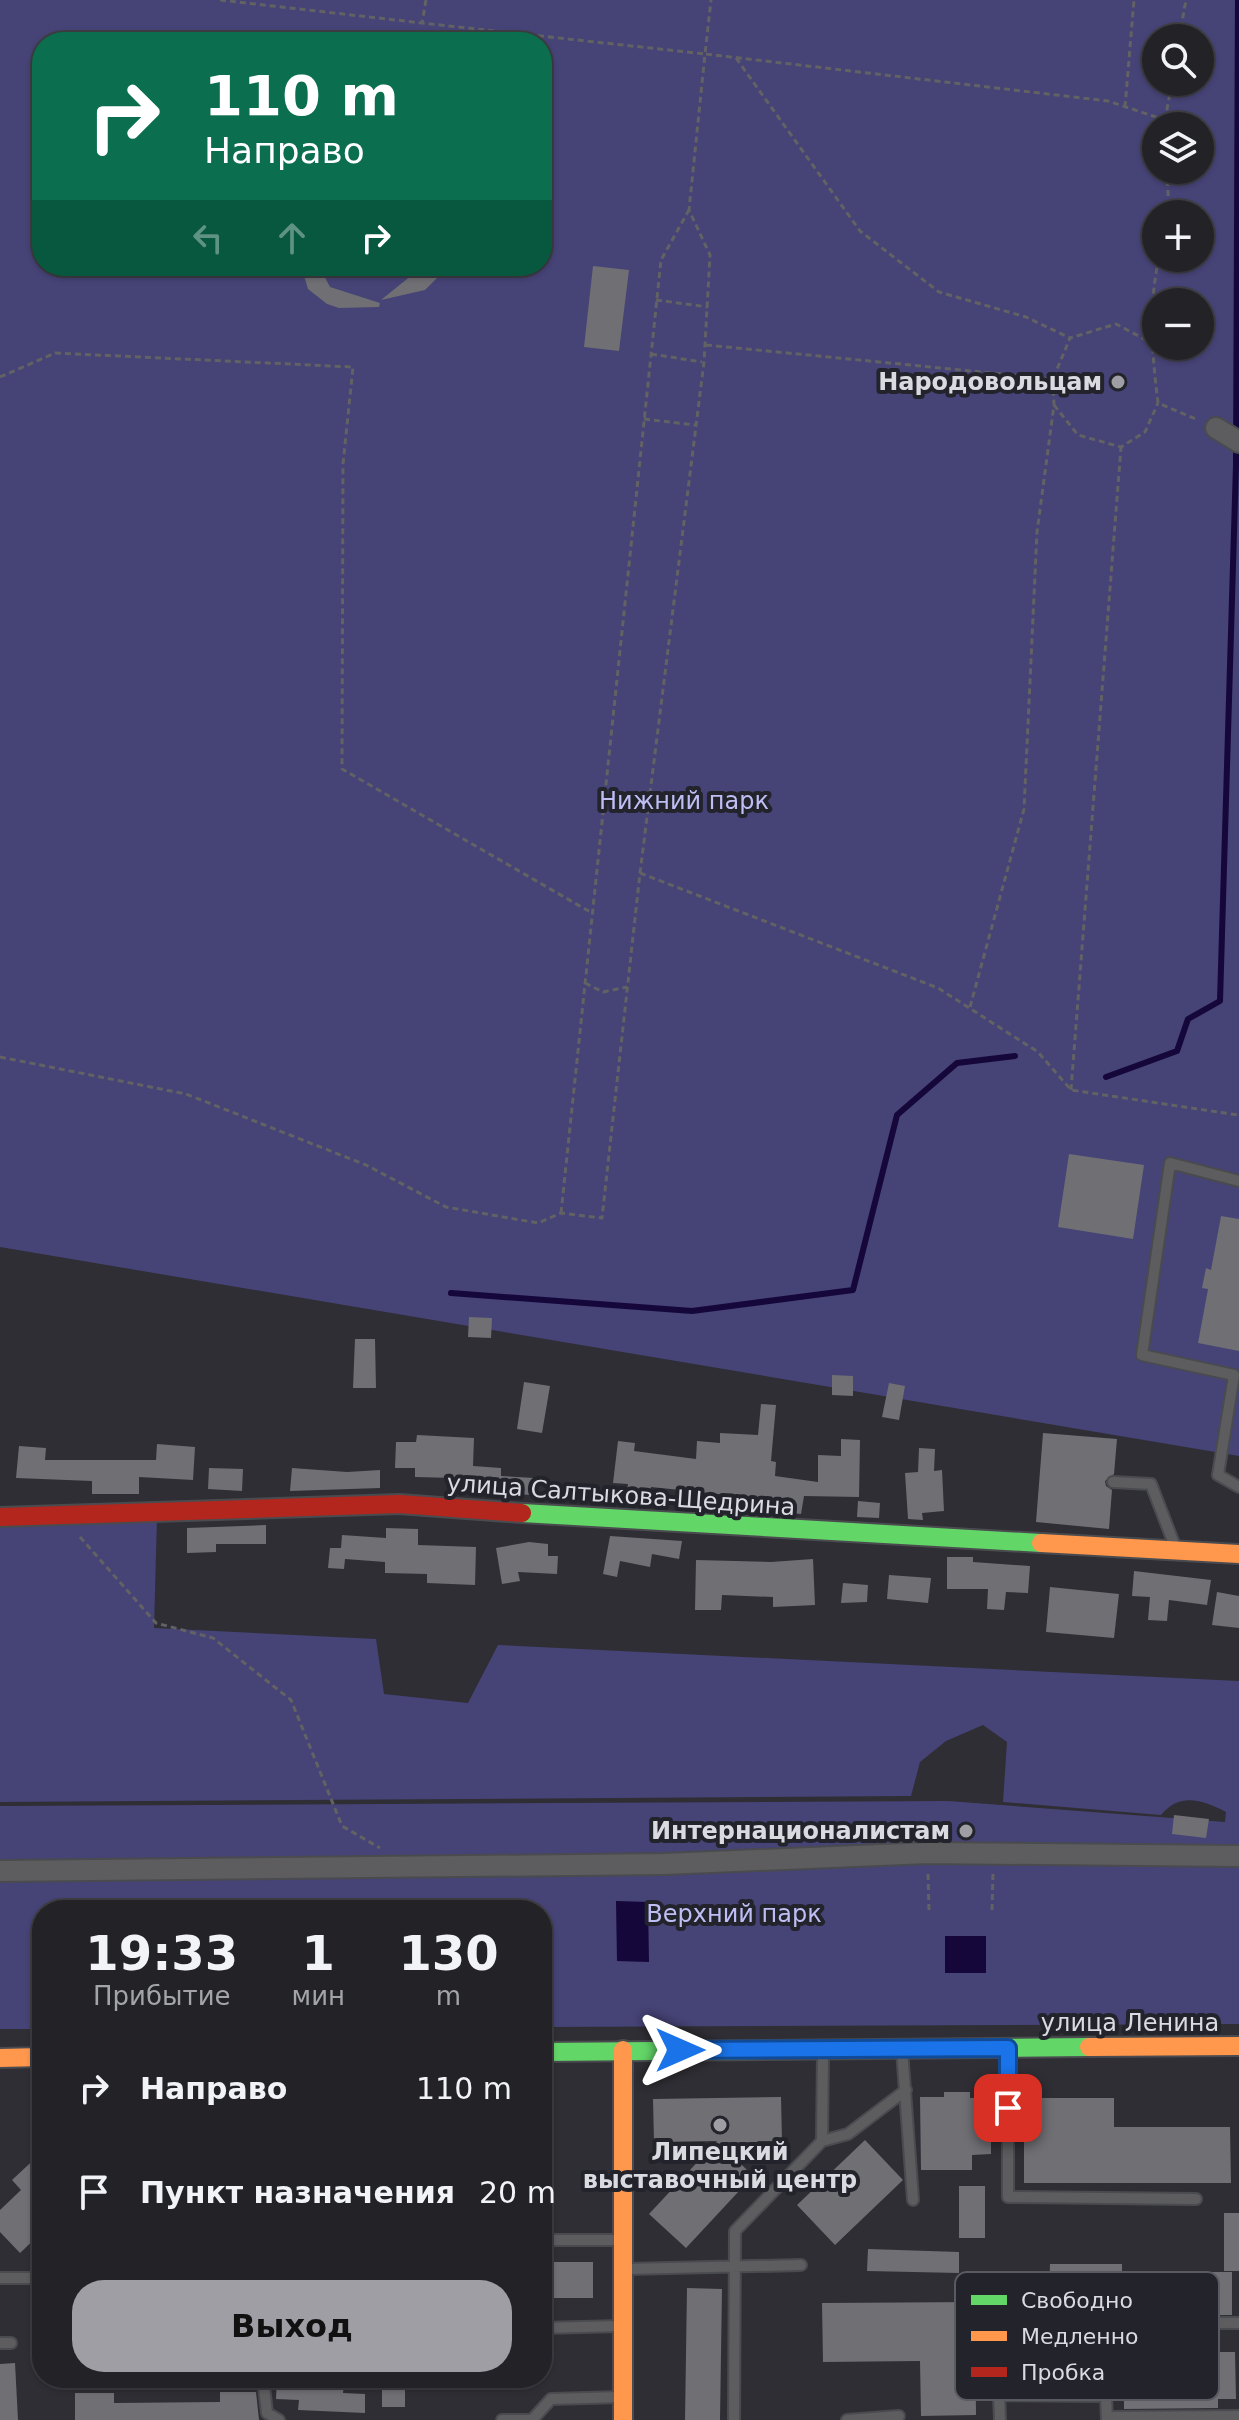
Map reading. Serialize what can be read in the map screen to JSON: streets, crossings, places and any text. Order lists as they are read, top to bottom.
{
  "streets": {
    "street": ["улица Салтыкова-Щедрина", "улица Ленина"]
  },
  "parks": ["Нижний парк", "Верхний парк"],
  "places": ["Народовольцам", "Интернационалистам", "Липецкий выставочный центр"],
  "legend": ["Свободно", "Медленно", "Пробка"],
  "page": {
    "map_buttons": ["+", "−"],
    "turn": ["110 m", "Направо"],
    "eta": [
      "19:33",
      "Прибытие",
      "1",
      "мин",
      "130",
      "m"
    ],
    "list": [
      {
        "name": "Направо",
        "value": "110 m"
      },
      {
        "name": "Пункт назначения",
        "value": "20 m"
      }
    ],
    "buttons": "Выход"
  }
}
